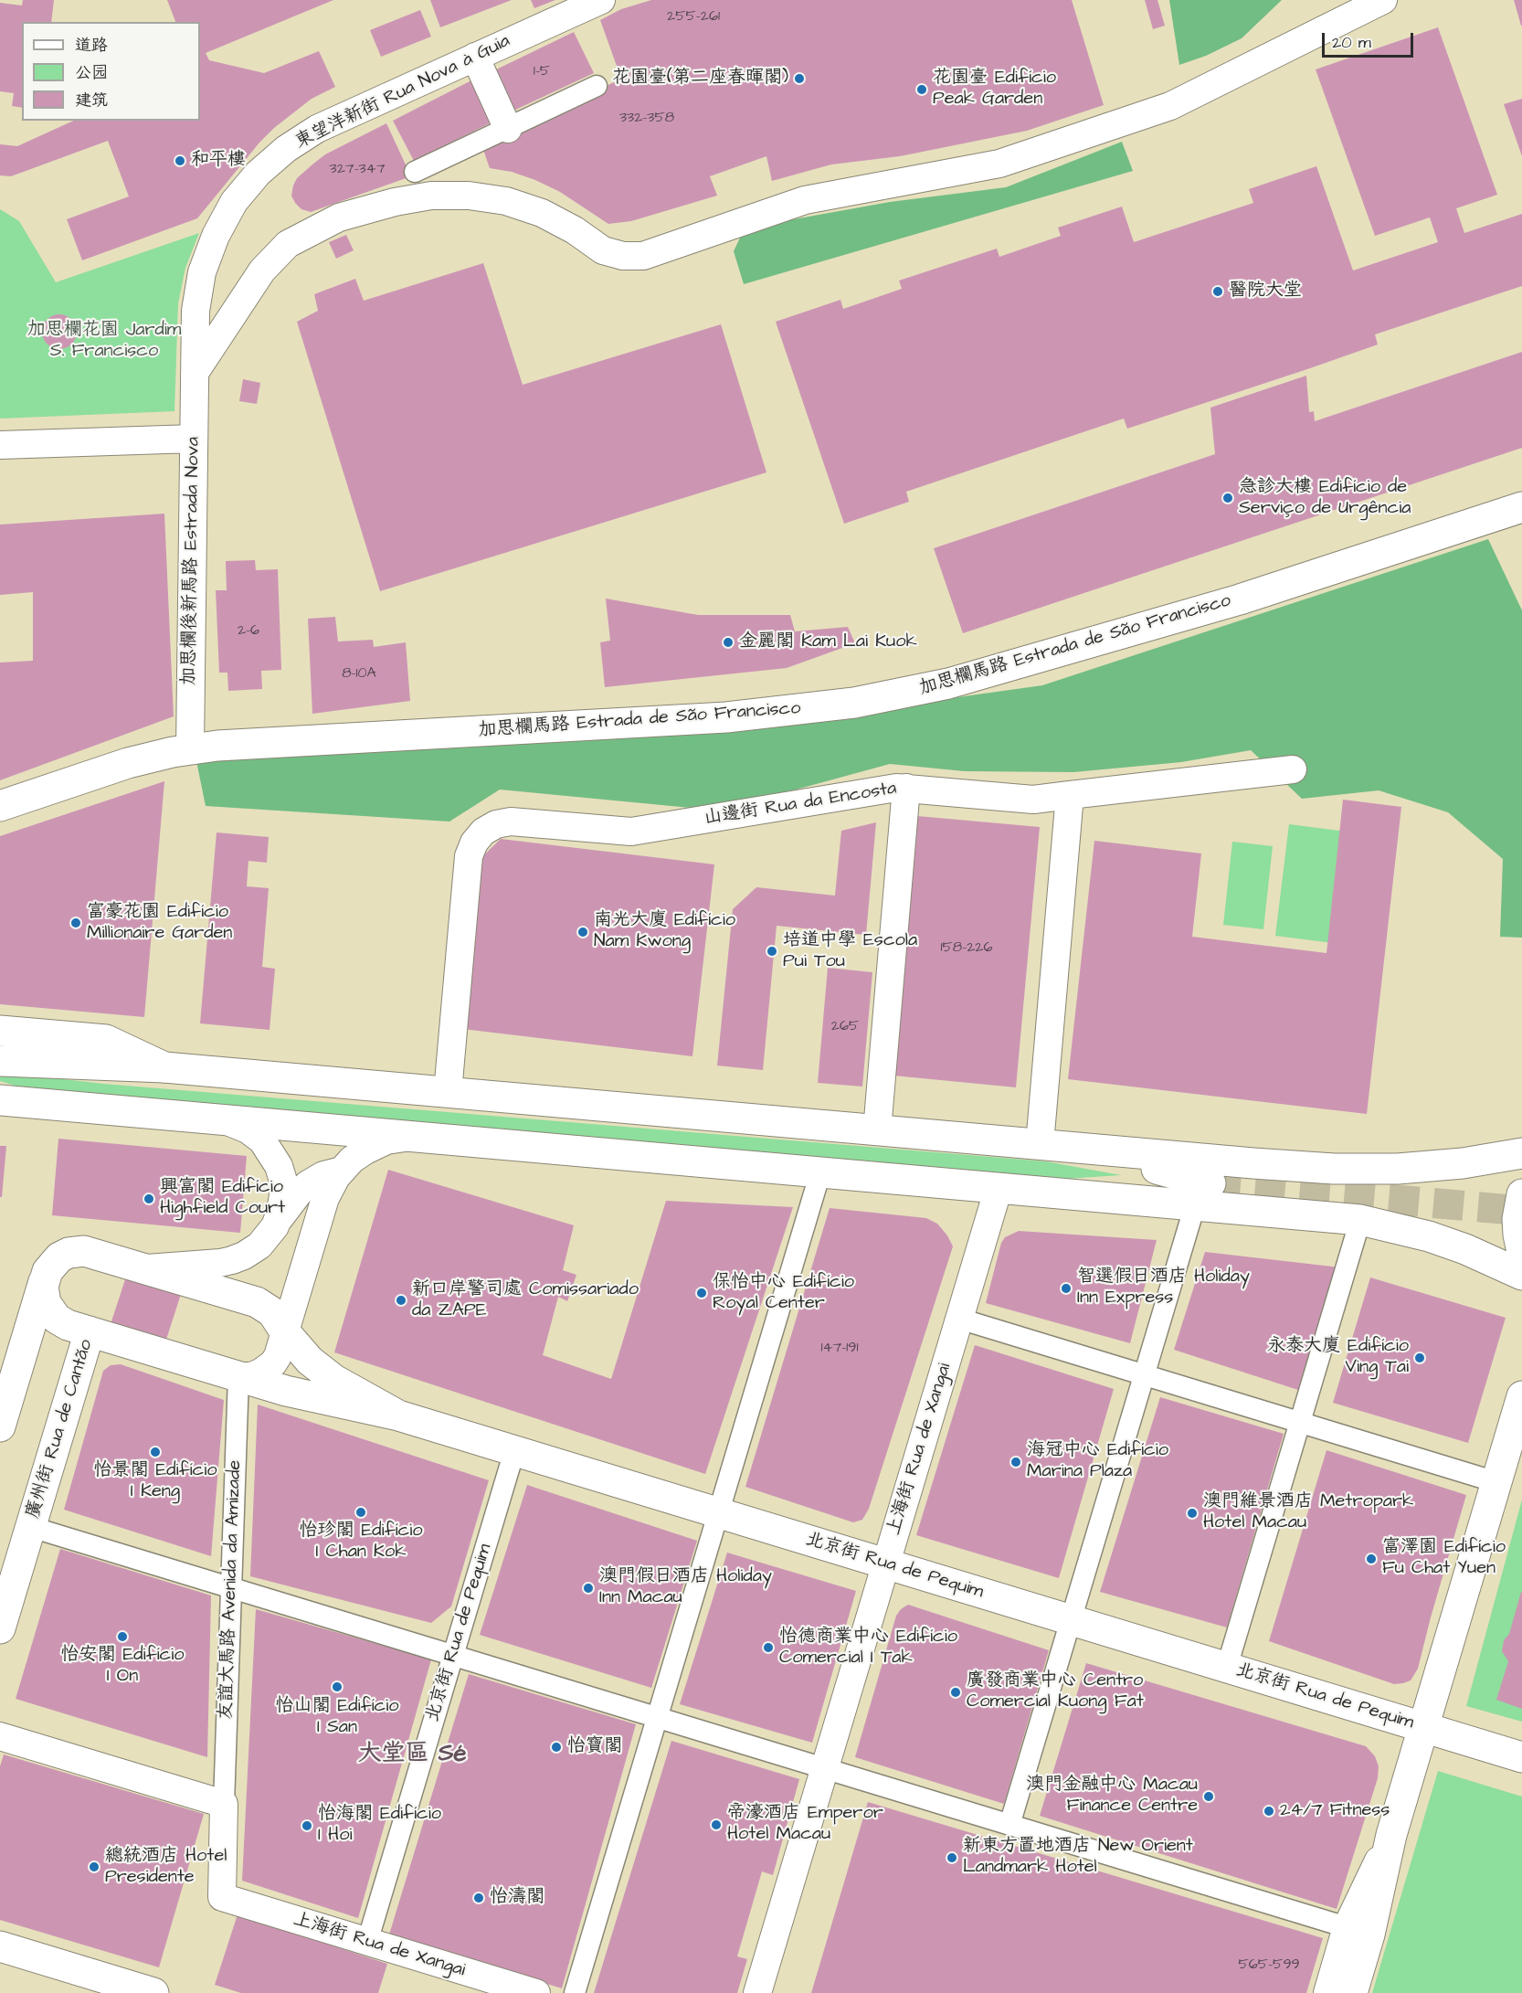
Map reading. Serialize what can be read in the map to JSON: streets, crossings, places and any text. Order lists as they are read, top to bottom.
{
  "streets": {
    "main road": ["加思欄馬路 Estrada de São Francisco", "廣州街 Rua de Cantão", "北京街 Rua de Pequim"],
    "street": [
      "東望洋新街 Rua Nova à Guia",
      "加思欄後新馬路 Estrada Nova",
      "山邊街 Rua da Encosta",
      "上海街 Rua de Xangai",
      "友誼大馬路 Avenida da Amizade"
    ]
  },
  "crossings": [
    ["東望洋新街 Rua Nova à Guia", "加思欄後新馬路 Estrada Nova"],
    ["加思欄後新馬路 Estrada Nova", "加思欄馬路 Estrada de São Francisco"],
    ["廣州街 Rua de Cantão", "北京街 Rua de Pequim"],
    ["廣州街 Rua de Cantão", "友誼大馬路 Avenida da Amizade"],
    ["上海街 Rua de Xangai", "北京街 Rua de Pequim"],
    ["上海街 Rua de Xangai", "友誼大馬路 Avenida da Amizade"]
  ],
  "districts": ["大堂區 Sé"],
  "parks": ["加思欄花園 Jardim S. Francisco"],
  "places": [
    "花園臺(第二座春暉閣)",
    "花園臺 Edifício Peak Garden",
    "和平樓",
    "醫院大堂",
    "急診大樓 Edifício de Serviço de Urgência",
    "金麗閣 Kam Lai Kuok",
    "富豪花園 Edifício Millionaire Garden",
    "南光大廈 Edifício Nam Kwong",
    "培道中學 Escola Pui Tou",
    "興富閣 Edifício Highfield Court",
    "智選假日酒店 Holiday Inn Express",
    "保怡中心 Edifício Royal Center",
    "新口岸警司處 Comissariado da ZAPE",
    "永泰大廈 Edifício Ving Tai",
    "怡景閣 Edifício I Keng",
    "海冠中心 Edifício Marina Plaza",
    "怡珍閣 Edifício I Chan Kok",
    "澳門維景酒店 Metropark Hotel Macau",
    "富澤園 Edifício Fu Chat Yuen",
    "澳門假日酒店 Holiday Inn Macau",
    "怡安閣 Edifício I On",
    "怡德商業中心 Edifício Comercial I Tak",
    "怡山閣 Edifício I San",
    "廣發商業中心 Centro Comercial Kuong Fat",
    "怡寶閣",
    "澳門金融中心 Macau Finance Centre",
    "24/7 Fitness",
    "帝濠酒店 Emperor Hotel Macau",
    "怡海閣 Edifício I Hoi",
    "新東方置地酒店 New Orient Landmark Hotel",
    "總統酒店 Hotel Presidente",
    "怡濤閣"
  ],
  "house_numbers": [
    "255-261",
    "1-5",
    "332-358",
    "327-347",
    "2-6",
    "8-10A",
    "158-226",
    "265",
    "147-191",
    "565-599"
  ],
  "legend": ["道路", "公园", "建筑"],
  "scale_bar": "20 m"
}
